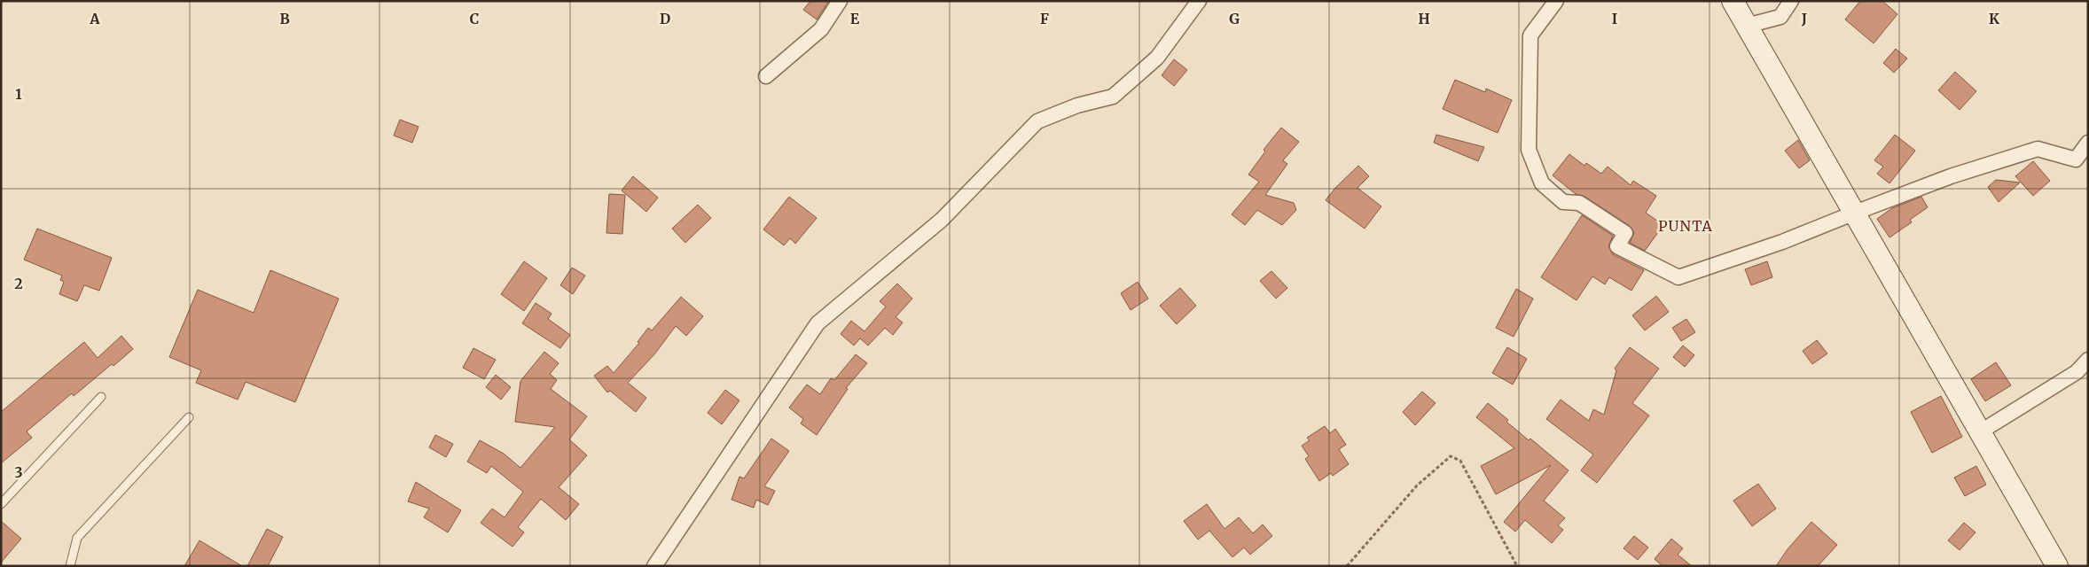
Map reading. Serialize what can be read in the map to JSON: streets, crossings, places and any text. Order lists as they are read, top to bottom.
{
  "districts": ["PUNTA"],
  "grid": {
    "columns": [
      "A",
      "B",
      "C",
      "D",
      "E",
      "F",
      "G",
      "H",
      "I",
      "J",
      "K"
    ],
    "rows": ["1", "2", "3"]
  }
}
